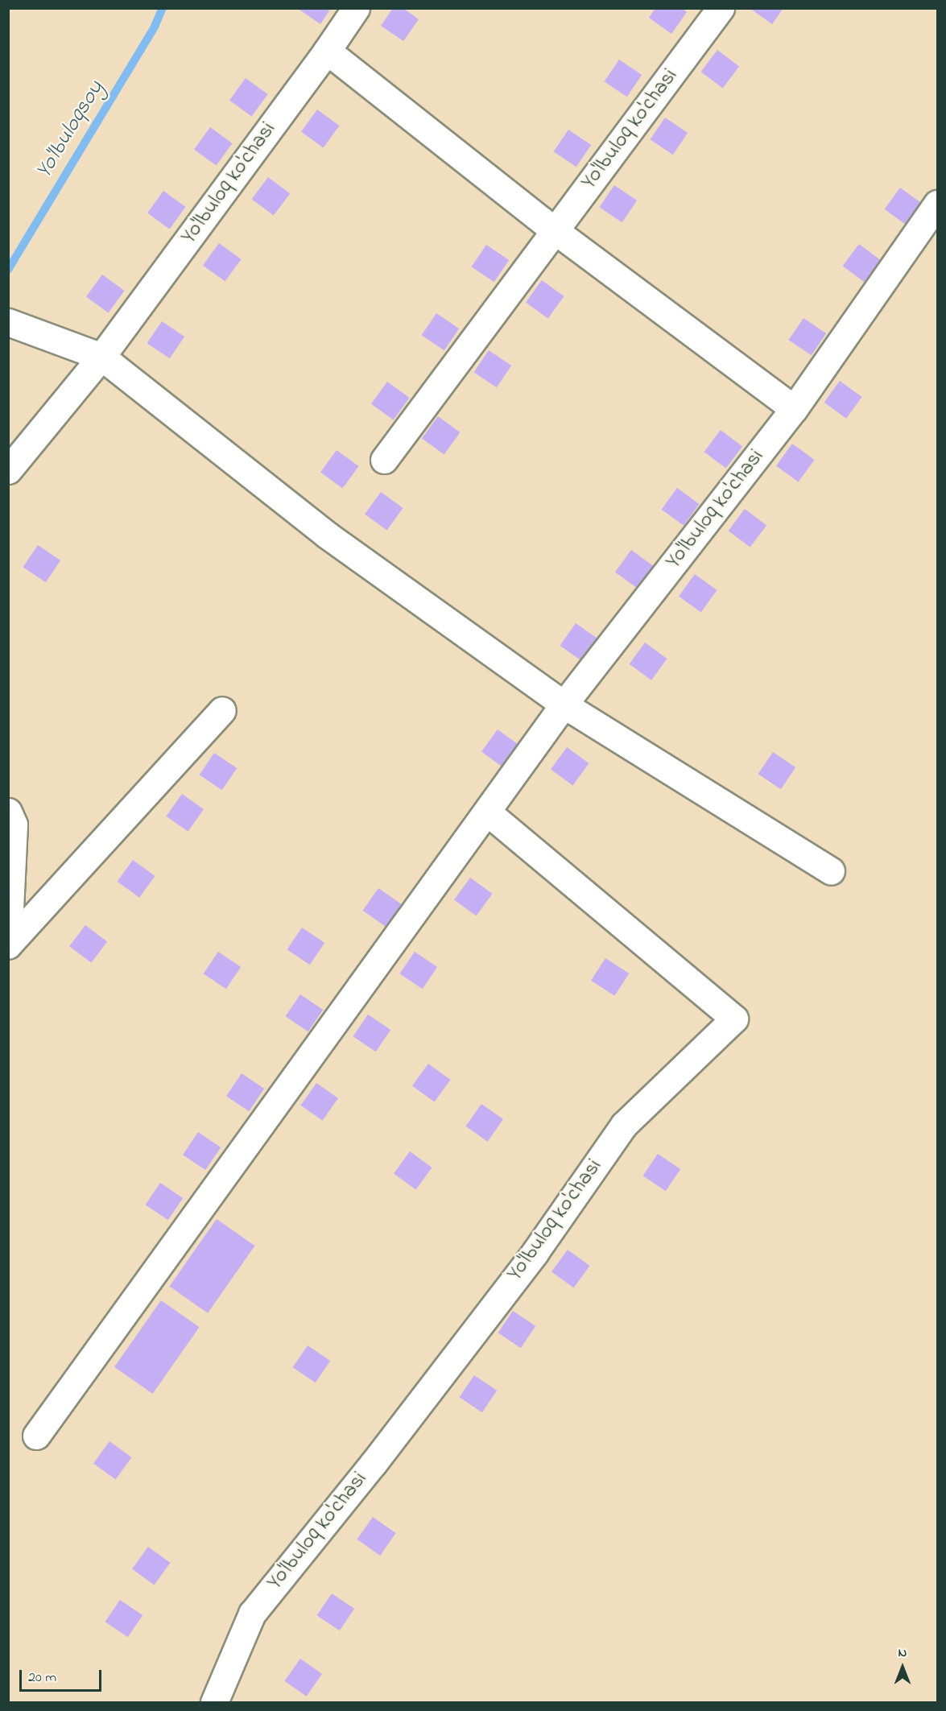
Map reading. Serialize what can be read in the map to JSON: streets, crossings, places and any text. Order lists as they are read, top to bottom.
{
  "streets": {
    "street": ["Yo'lbuloq ko'chasi"]
  },
  "water": ["Yo'lbuloqsoy"],
  "scale_bar": "20 m",
  "north": "top"
}
